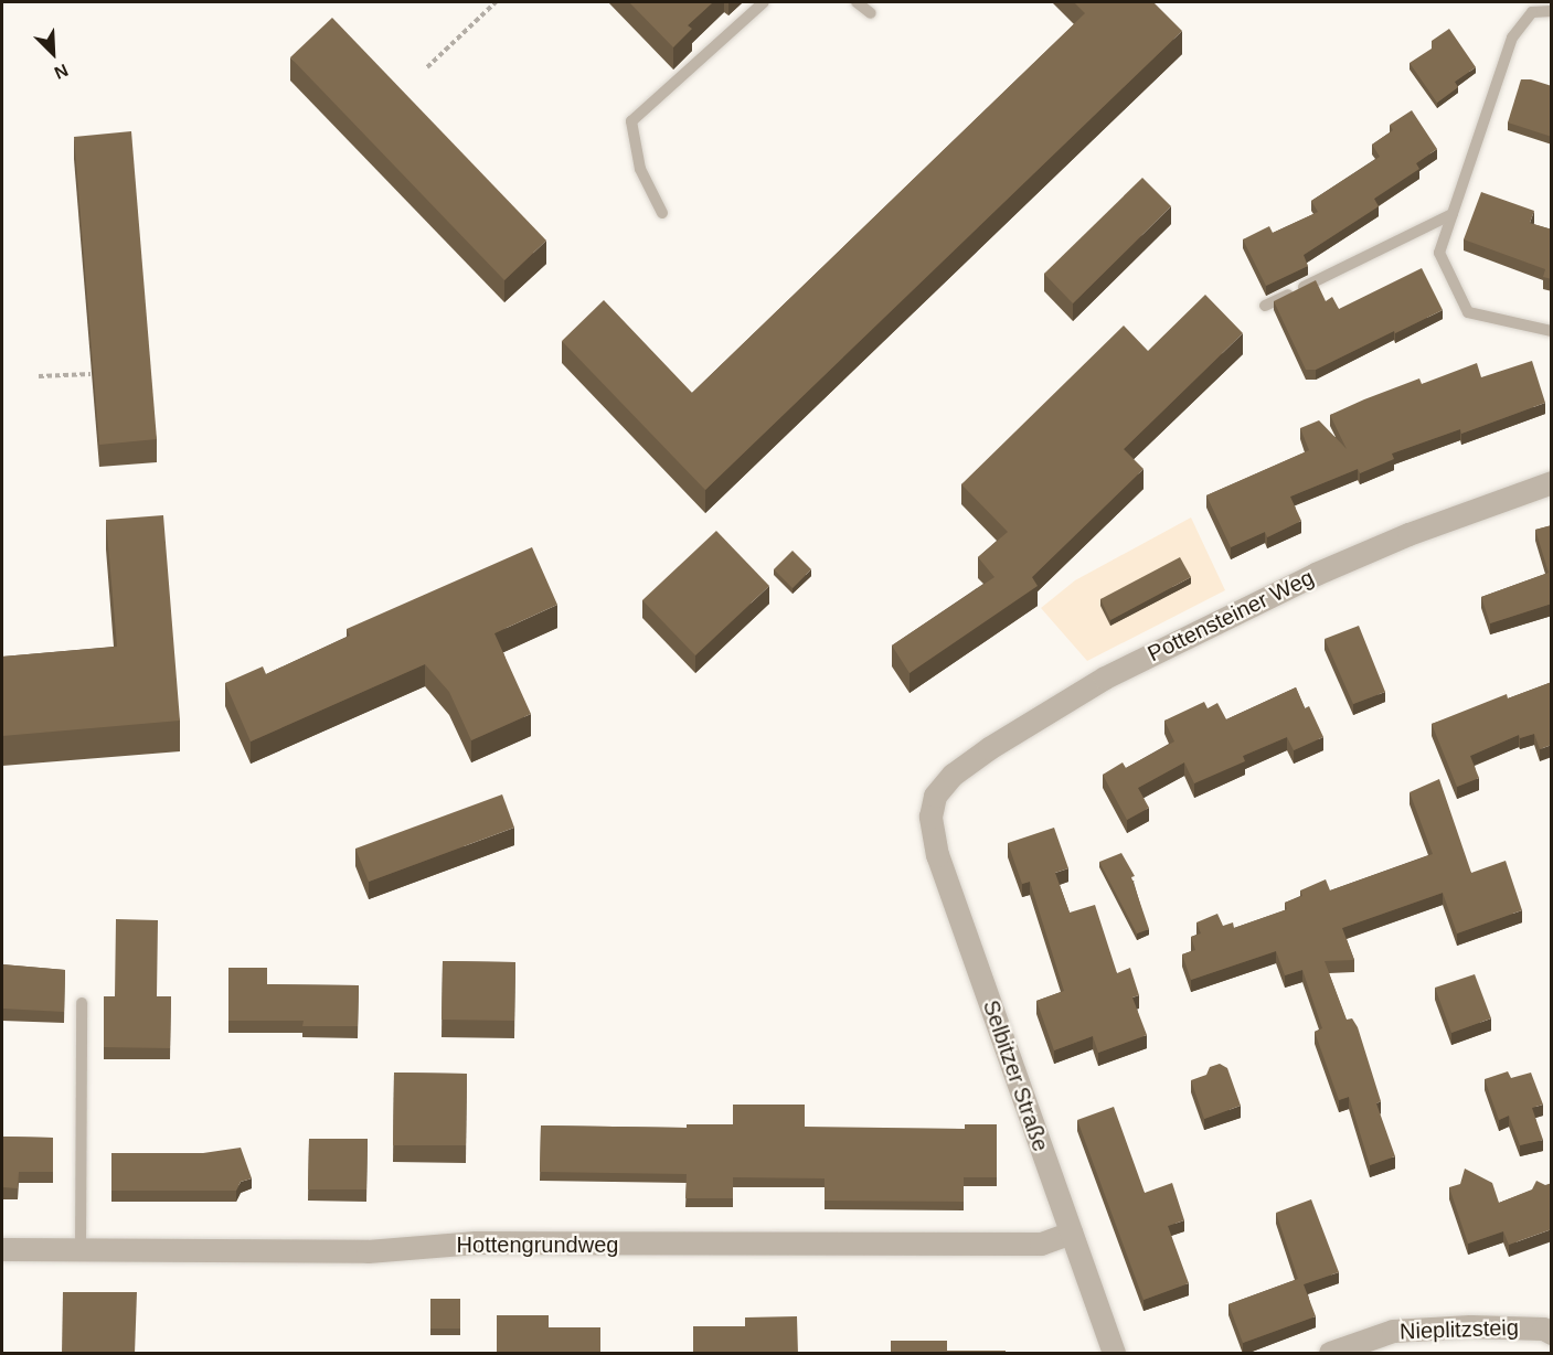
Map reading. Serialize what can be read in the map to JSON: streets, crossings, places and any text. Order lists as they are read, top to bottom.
{
  "streets": {
    "street": [
      "Pottensteiner Weg",
      "Selbitzer Straße",
      "Hottengrundweg",
      "Nieplitzsteig"
    ]
  },
  "crossings": [
    ["Pottensteiner Weg", "Selbitzer Straße"],
    ["Selbitzer Straße", "Hottengrundweg"]
  ],
  "north": "bottom right"
}
